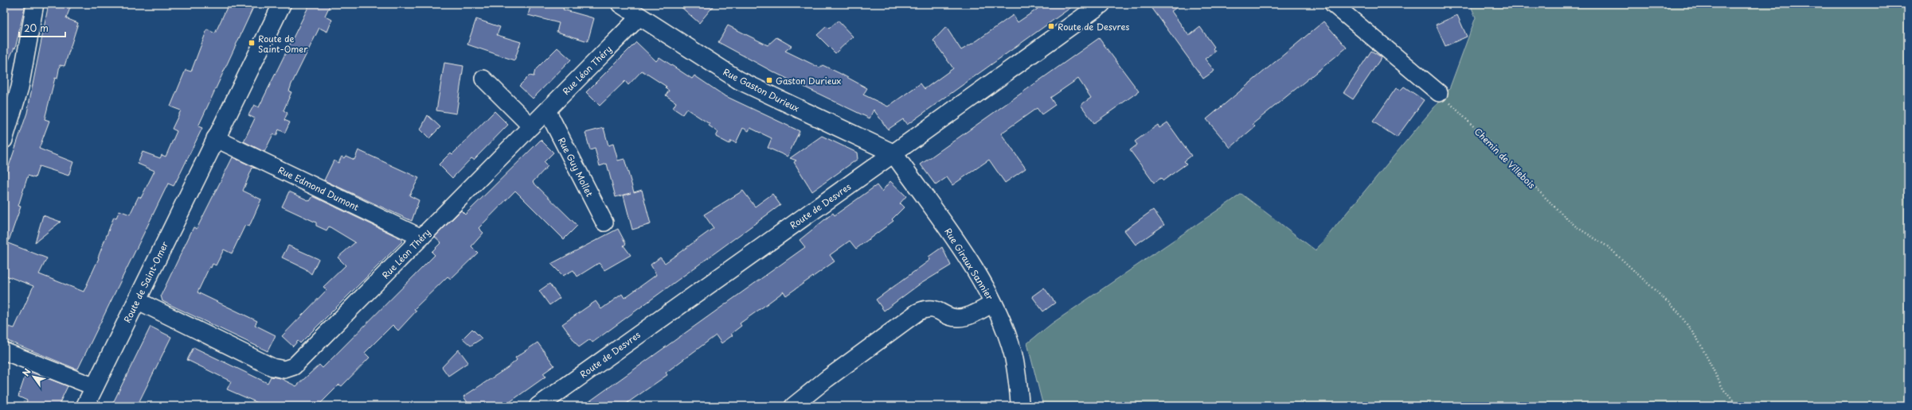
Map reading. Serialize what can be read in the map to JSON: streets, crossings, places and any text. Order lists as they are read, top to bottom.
{
  "streets": {
    "main road": [
      "Rue Gaston Durieux",
      "Route de Desvres",
      "Rue Giraux Sannier",
      "Route de Saint-Omer"
    ],
    "street": ["Rue Léon Théry", "Rue Guy Mollet", "Rue Edmond Dumont"],
    "path": ["Chemin de Villebois"]
  },
  "crossings": [
    ["Rue Léon Théry", "Rue Gaston Durieux"],
    ["Rue Léon Théry", "Rue Guy Mollet"],
    ["Rue Léon Théry", "Rue Edmond Dumont"],
    ["Rue Léon Théry", "Route de Saint-Omer"],
    ["Rue Gaston Durieux", "Route de Desvres"],
    ["Rue Gaston Durieux", "Rue Giraux Sannier"],
    ["Rue Edmond Dumont", "Route de Saint-Omer"],
    ["Route de Desvres", "Rue Giraux Sannier"]
  ],
  "places": {
    "transit": ["Route de Desvres", "Route de Saint-Omer", "Gaston Durieux"]
  },
  "scale_bar": "20 m",
  "north": "top left"
}
